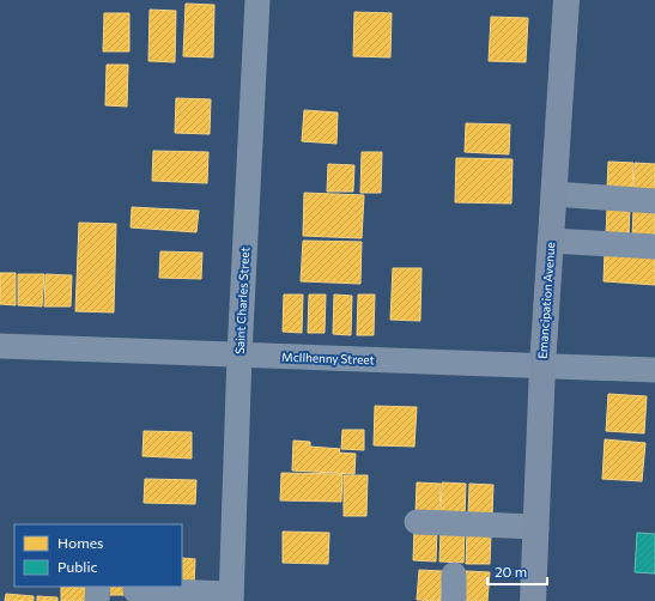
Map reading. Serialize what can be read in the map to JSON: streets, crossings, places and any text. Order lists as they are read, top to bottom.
{
  "streets": {
    "main road": ["Emancipation Avenue"],
    "street": ["Saint Charles Street", "McIlhenny Street"]
  },
  "crossings": [
    ["Saint Charles Street", "McIlhenny Street"],
    ["Emancipation Avenue", "McIlhenny Street"]
  ],
  "legend": ["Homes", "Public"],
  "scale_bar": "20 m"
}
